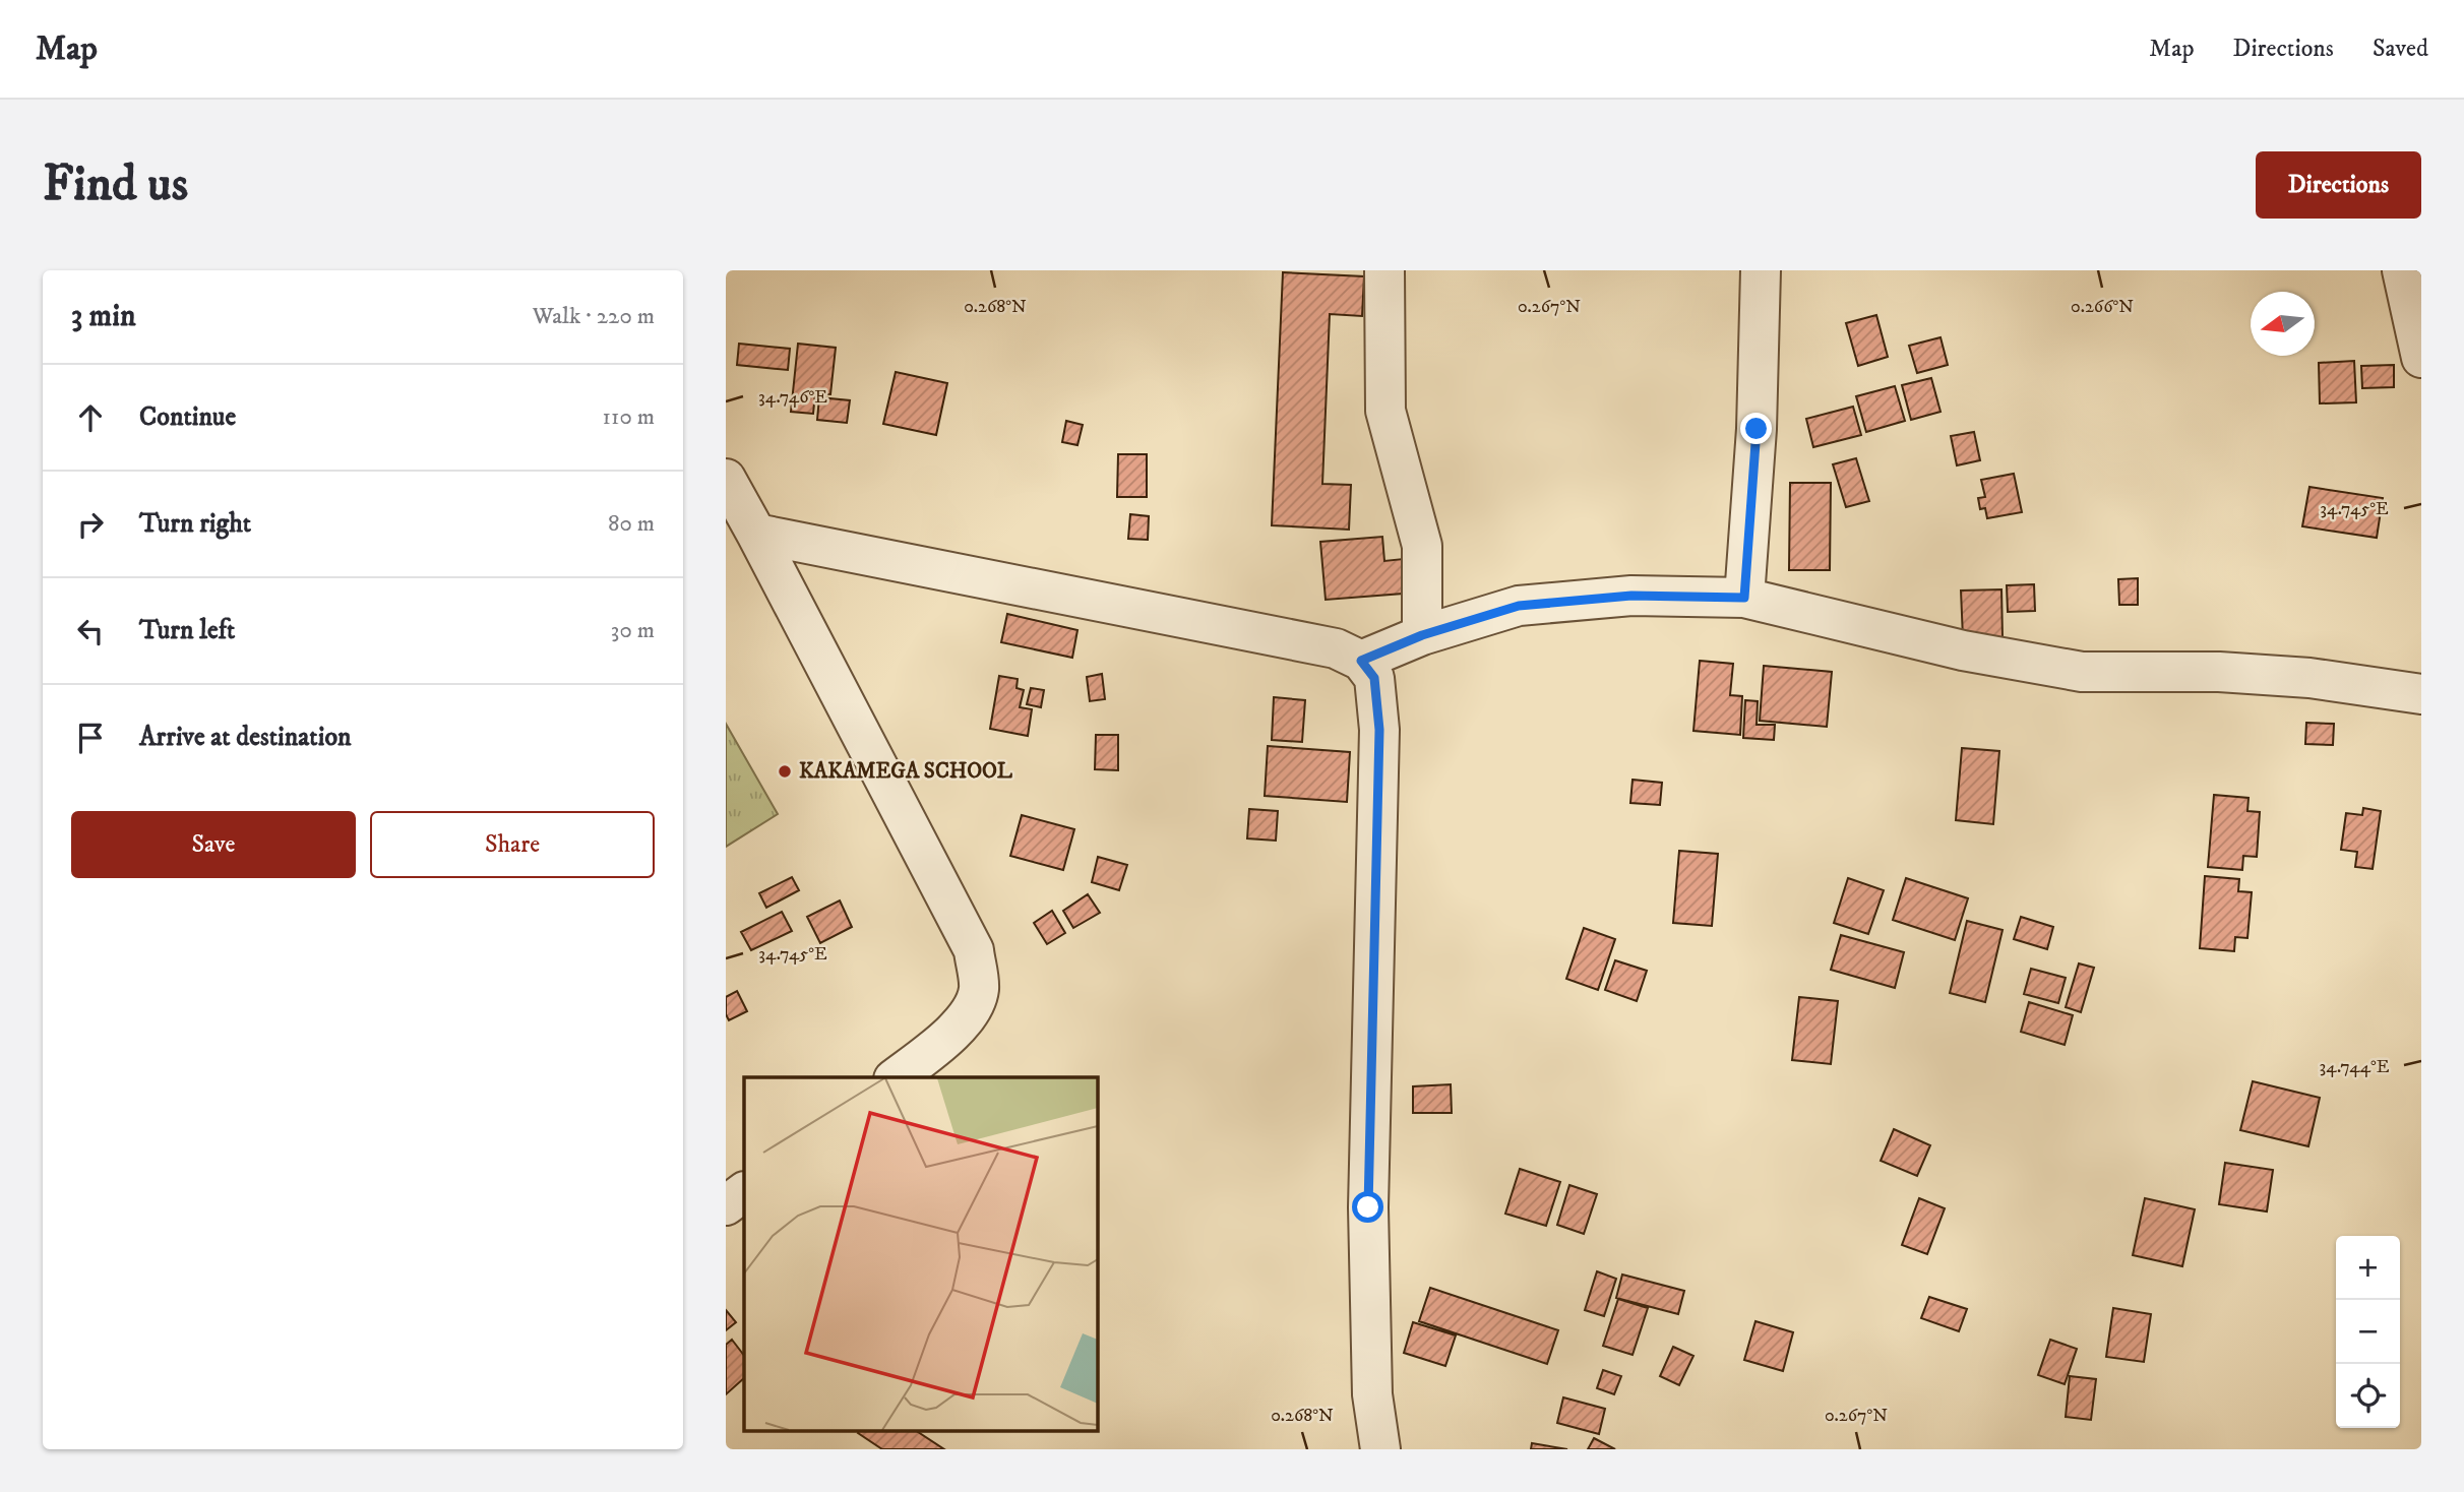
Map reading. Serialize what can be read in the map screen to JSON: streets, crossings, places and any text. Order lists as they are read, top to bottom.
{
  "places": ["KAKAMEGA SCHOOL"],
  "north": "left",
  "page": {
    "header": "Map",
    "nav": ["Map", "Directions", "Saved"],
    "buttons": [
      "Directions",
      ["Save", "Share"]
    ],
    "title": "Find us",
    "heading": ["3 min", "Walk · 220 m"],
    "list": [
      ["Continue", "110 m"],
      ["Turn right", "80 m"],
      ["Turn left", "30 m"],
      "Arrive at destination"
    ],
    "map_buttons": ["+", "−"]
  },
  "coordinates": [
    "0.268°N",
    "0.267°N",
    "0.266°N",
    "34.746°E",
    "34.745°E",
    "34.744°E"
  ]
}
